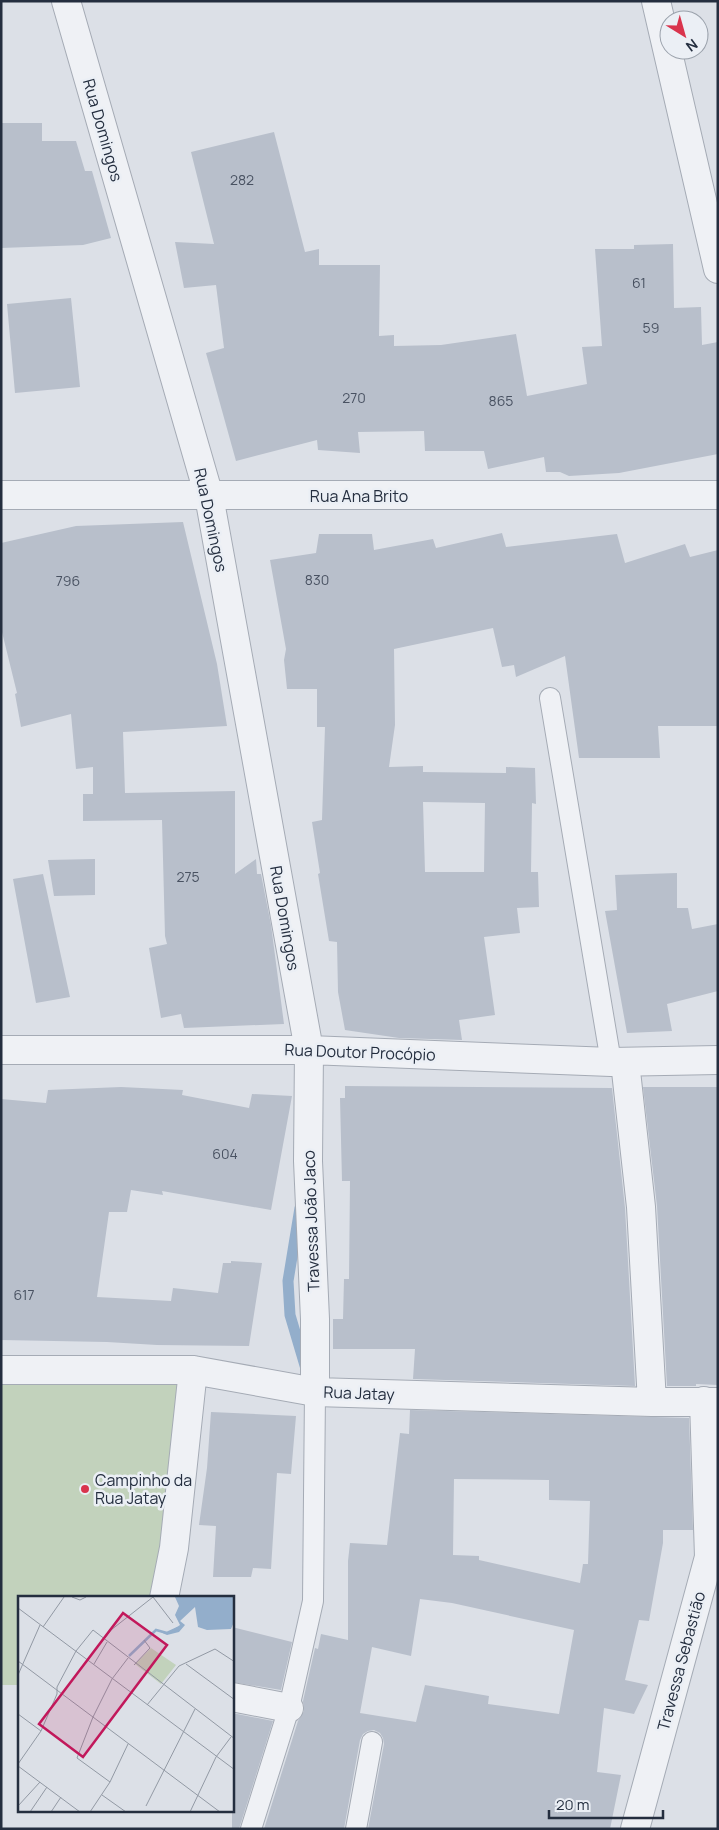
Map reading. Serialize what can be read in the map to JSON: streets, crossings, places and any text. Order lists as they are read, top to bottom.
{
  "streets": {
    "street": [
      "Rua Domingos",
      "Rua Ana Brito",
      "Rua Doutor Procópio",
      "Travessa João Jaco",
      "Rua Jatay",
      "Travessa Sebastião"
    ]
  },
  "crossings": [
    ["Rua Domingos", "Rua Ana Brito"],
    ["Rua Domingos", "Rua Doutor Procópio"],
    ["Rua Domingos", "Travessa João Jaco"],
    ["Rua Doutor Procópio", "Travessa João Jaco"],
    ["Travessa João Jaco", "Rua Jatay"],
    ["Rua Jatay", "Travessa Sebastião"]
  ],
  "places": ["Campinho da Rua Jatay"],
  "house_numbers": [
    "282",
    "61",
    "59",
    "270",
    "865",
    "830",
    "796",
    "275",
    "604",
    "617"
  ],
  "scale_bar": "20 m",
  "north": "bottom right"
}
